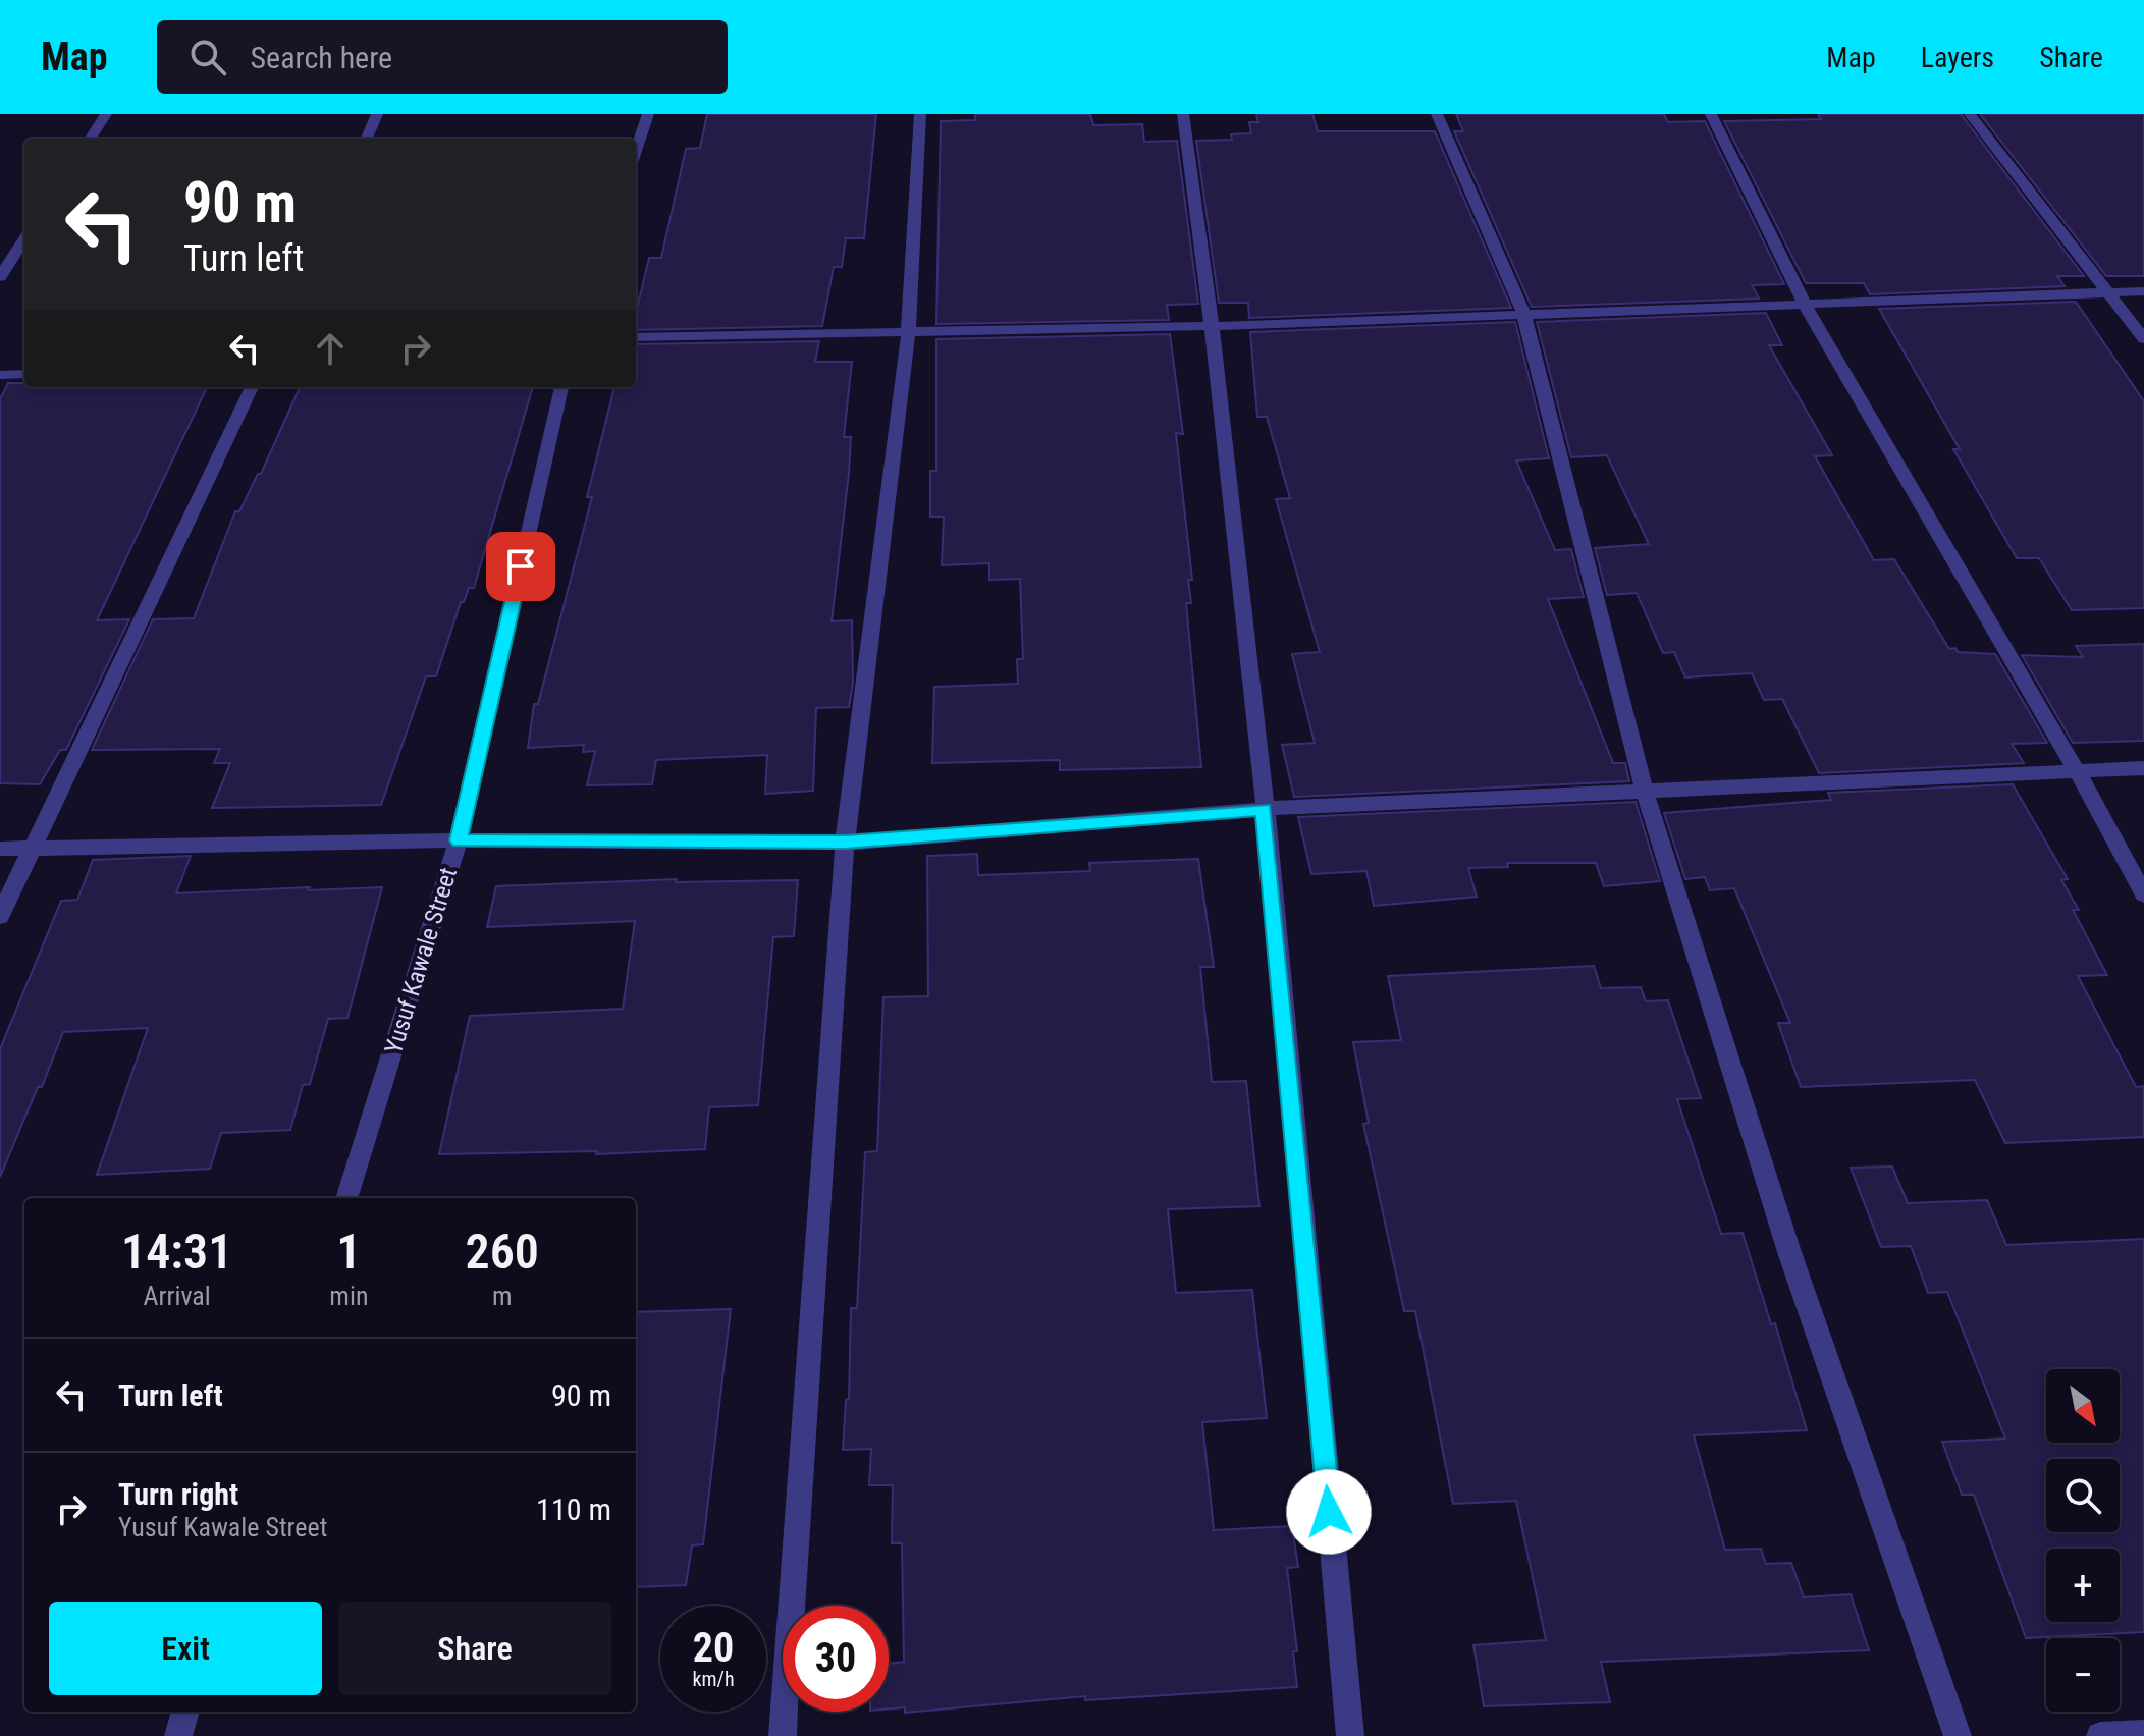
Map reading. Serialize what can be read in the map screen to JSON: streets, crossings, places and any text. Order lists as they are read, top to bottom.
{
  "streets": {
    "street": ["Yusuf Kawale Street"]
  },
  "north": "bottom right",
  "page": {
    "header": "Map",
    "search": "Search here",
    "nav": ["Map", "Layers", "Share"],
    "turn": ["90 m", "Turn left"],
    "eta": [
      "14:31",
      "Arrival",
      "1",
      "min",
      "260",
      "m"
    ],
    "list": [
      {
        "name": "Turn left",
        "value": "90 m"
      },
      {
        "name": "Turn right",
        "note": "Yusuf Kawale Street",
        "value": "110 m"
      }
    ],
    "map_buttons": ["+", "−"],
    "buttons": ["Exit", "Share"],
    "speed": "20 km/h",
    "limit": "30"
  }
}
